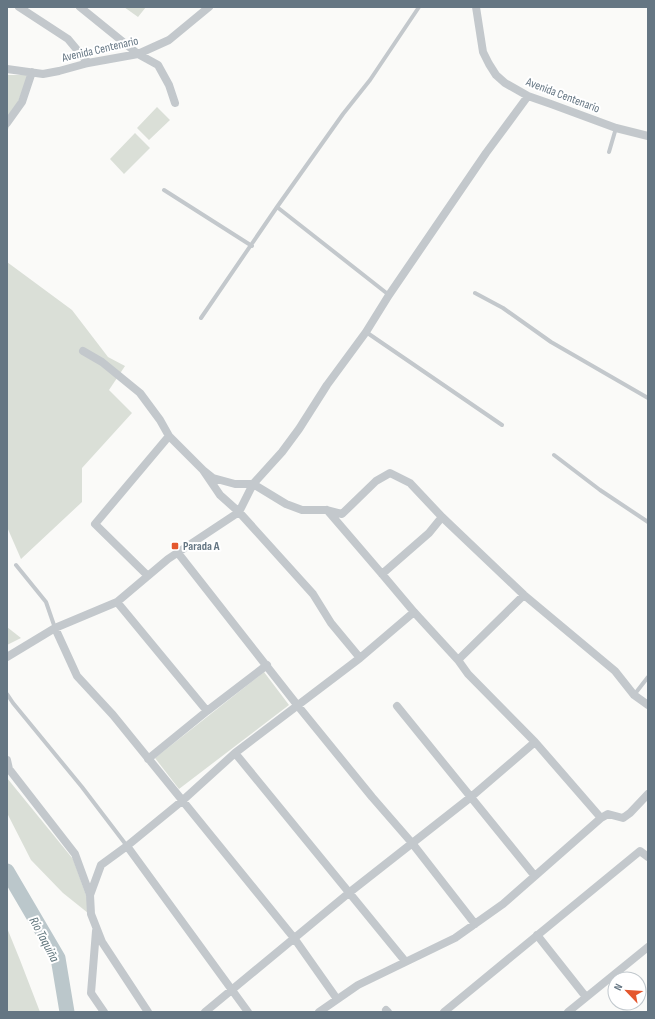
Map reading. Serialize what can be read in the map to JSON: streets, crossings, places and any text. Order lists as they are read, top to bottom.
{
  "streets": {
    "street": ["Avenida Centenario"]
  },
  "water": ["Río Taquiña"],
  "places": {
    "transit": ["Parada A"]
  },
  "north": "top left"
}
